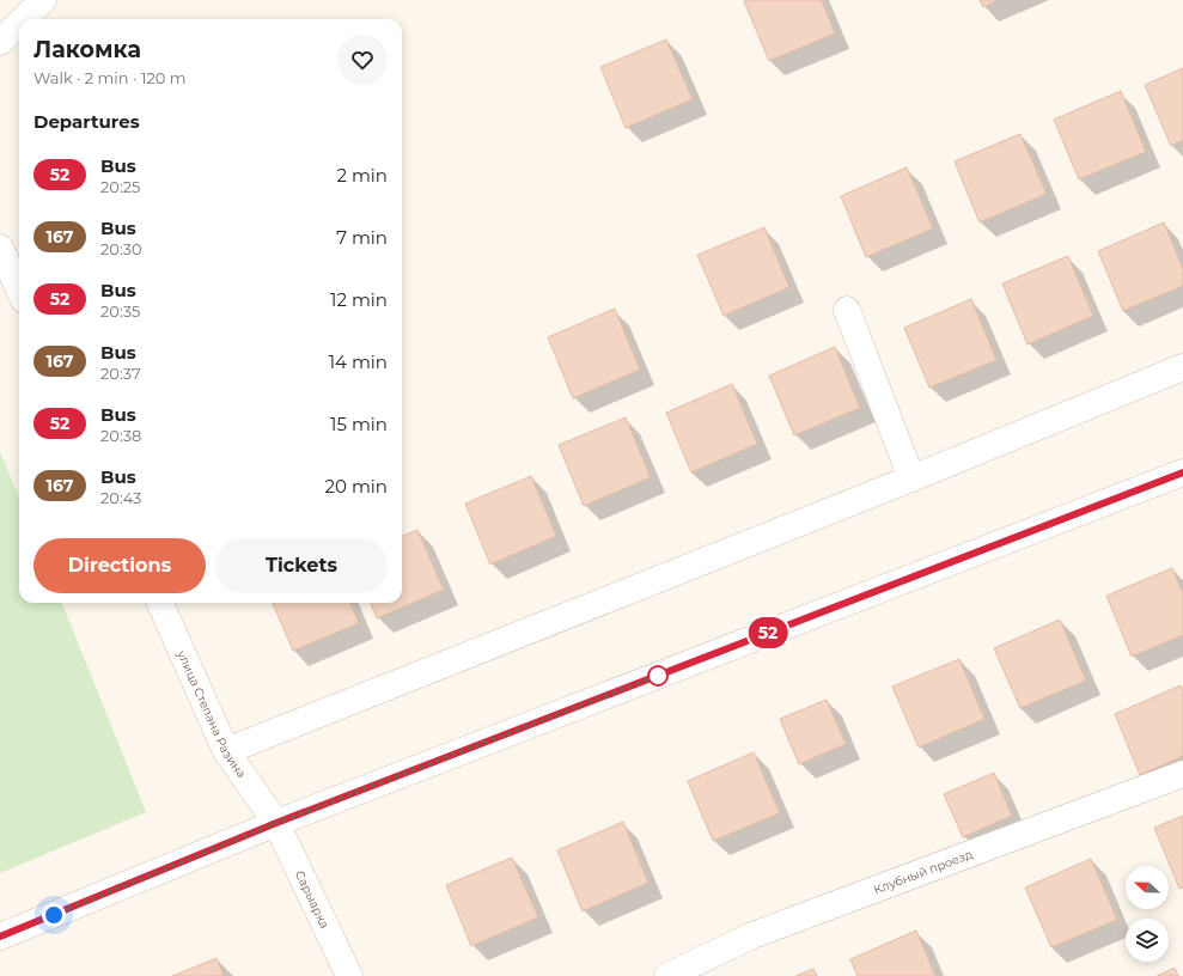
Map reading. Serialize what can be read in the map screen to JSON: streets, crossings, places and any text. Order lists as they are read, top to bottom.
{
  "streets": {
    "street": ["улица Степана Разина", "Клубный проезд", "Сарыарқа"]
  },
  "crossings": [
    ["улица Степана Разина", "Сарыарқа"]
  ],
  "lines": ["bus line 52"],
  "north": "left",
  "page": {
    "on_map": "52",
    "heading": [
      ["Лакомка", "Walk · 2 min · 120 m"],
      "Departures"
    ],
    "list": [
      {
        "mark": "52",
        "name": "Bus",
        "note": "20:25",
        "value": "2 min"
      },
      {
        "mark": "167",
        "name": "Bus",
        "note": "20:30",
        "value": "7 min"
      },
      {
        "mark": "52",
        "name": "Bus",
        "note": "20:35",
        "value": "12 min"
      },
      {
        "mark": "167",
        "name": "Bus",
        "note": "20:37",
        "value": "14 min"
      },
      {
        "mark": "52",
        "name": "Bus",
        "note": "20:38",
        "value": "15 min"
      },
      {
        "mark": "167",
        "name": "Bus",
        "note": "20:43",
        "value": "20 min"
      }
    ],
    "buttons": ["Directions", "Tickets"]
  }
}
